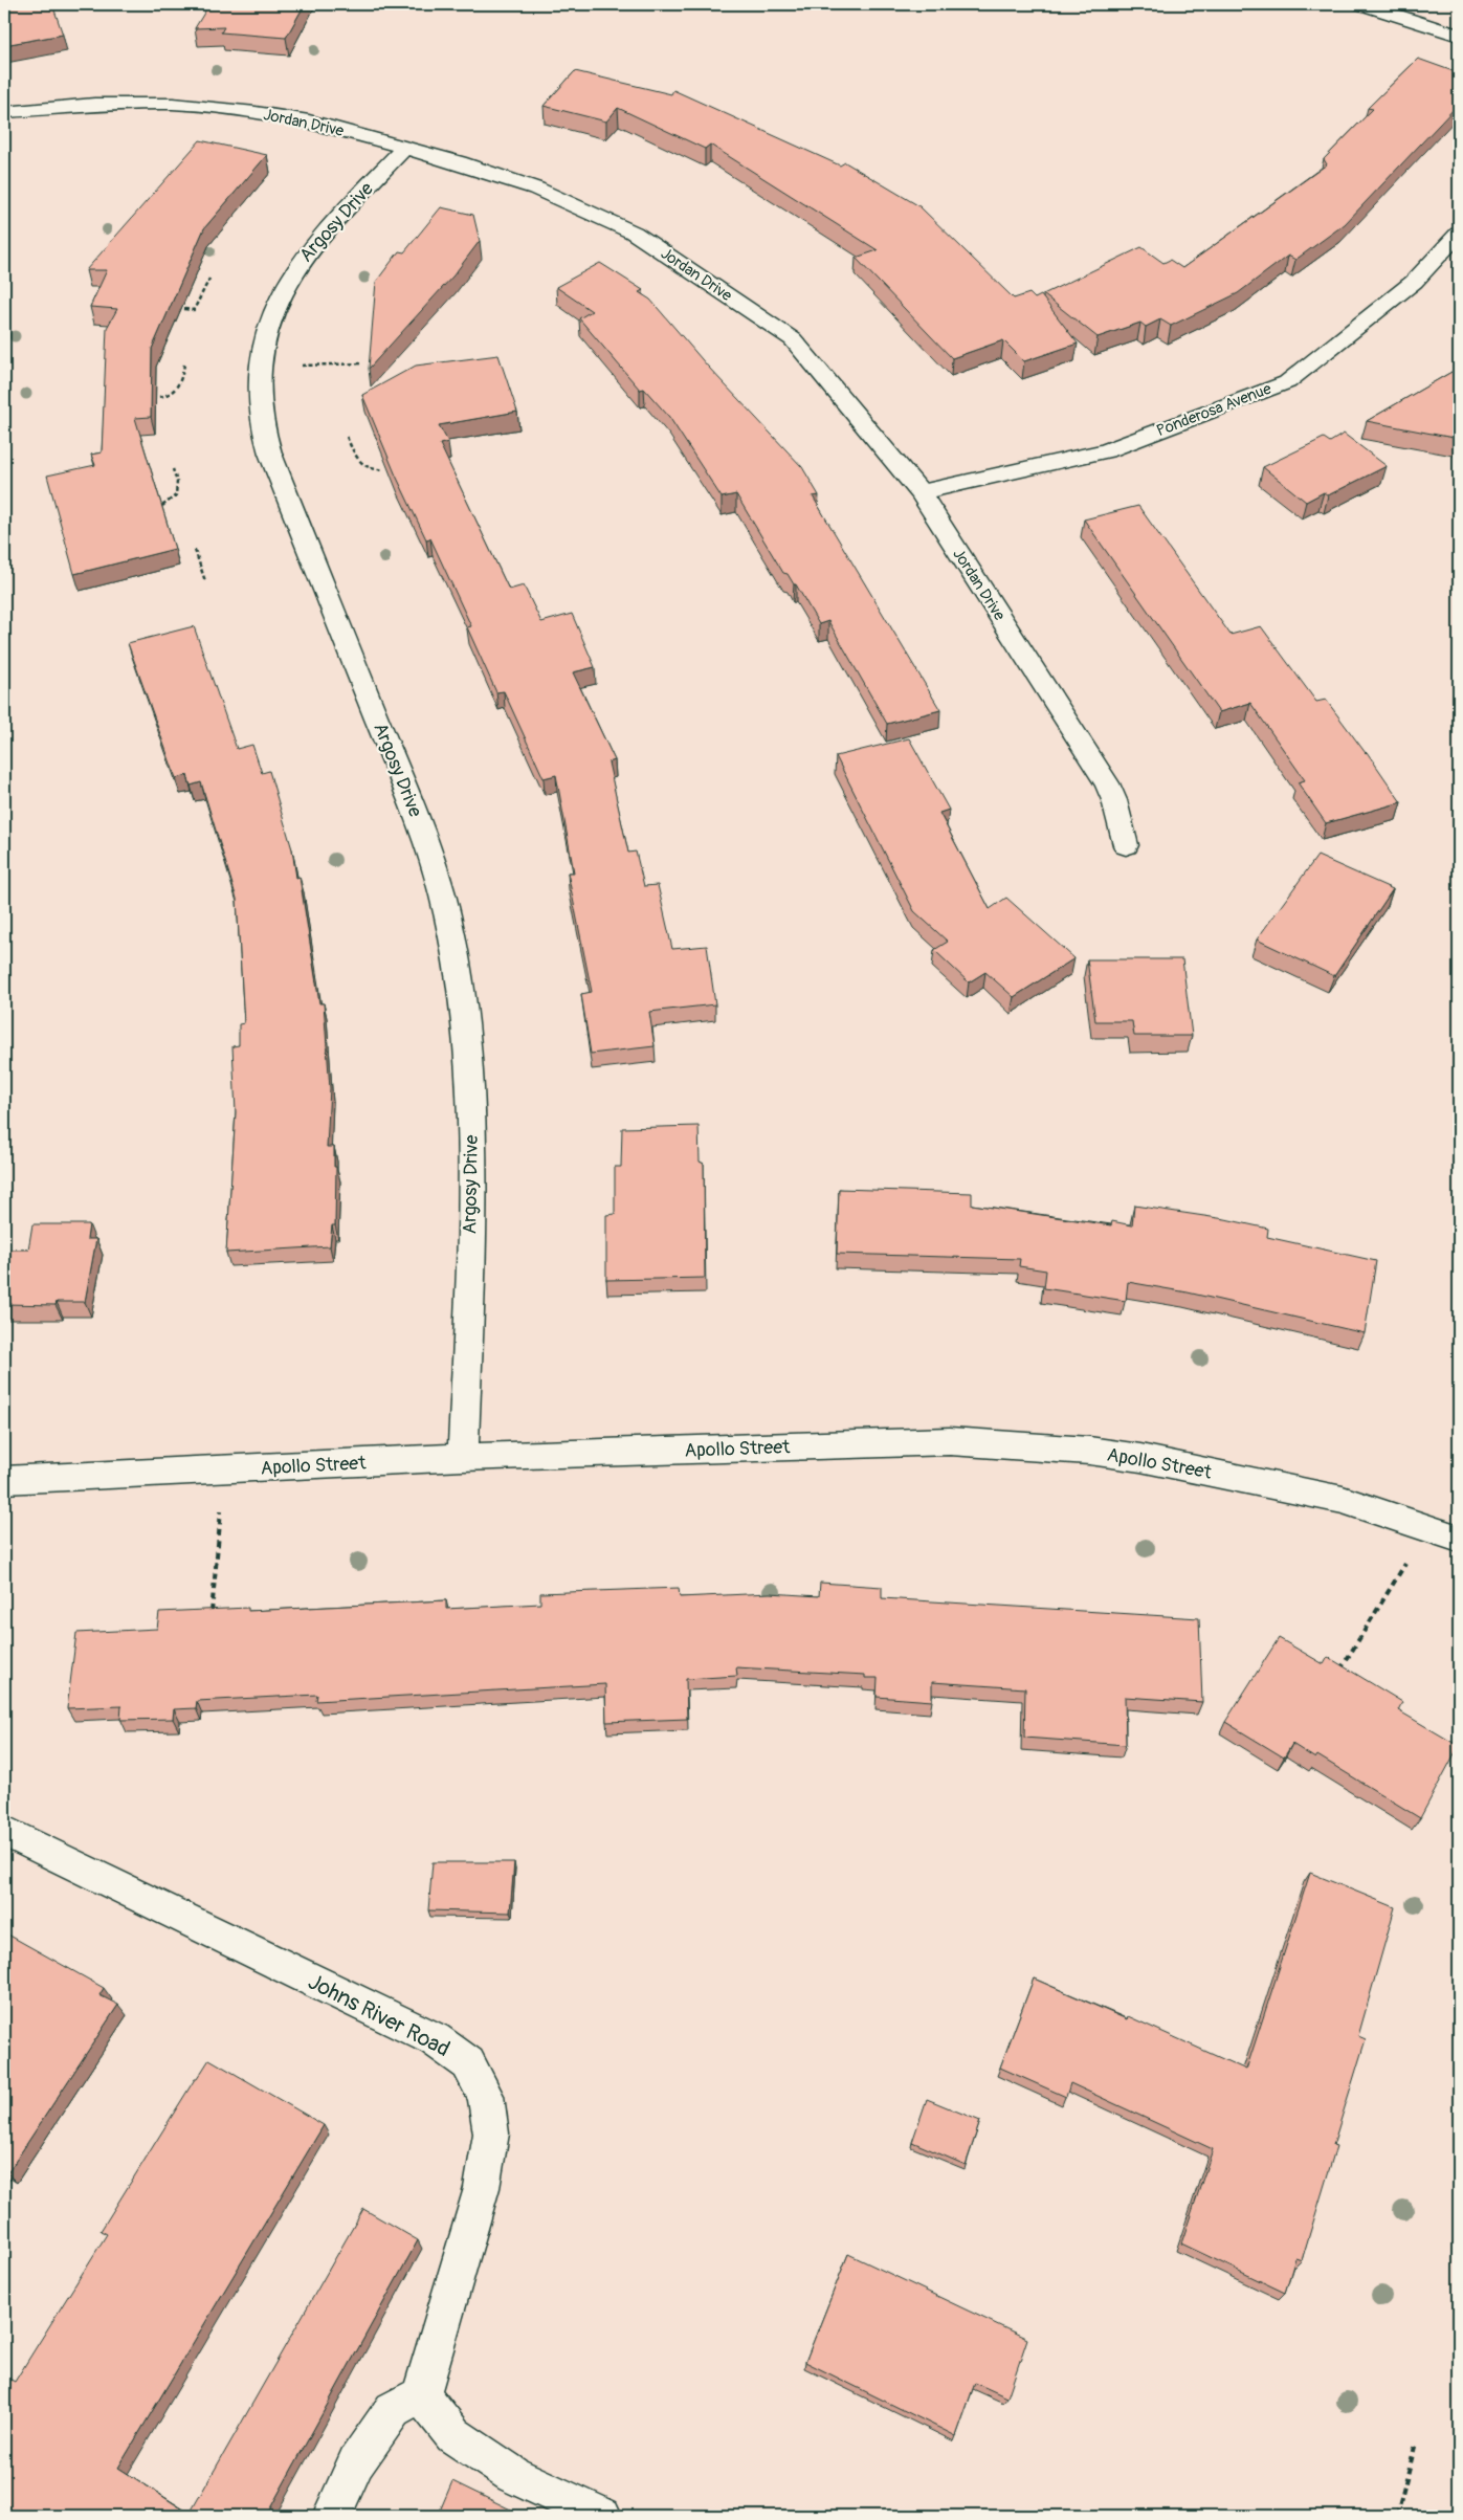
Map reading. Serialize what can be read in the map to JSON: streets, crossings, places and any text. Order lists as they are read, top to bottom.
{
  "streets": {
    "street": [
      "Jordan Drive",
      "Argosy Drive",
      "Ponderosa Avenue",
      "Apollo Street",
      "Johns River Road"
    ]
  },
  "crossings": [
    ["Jordan Drive", "Argosy Drive"],
    ["Jordan Drive", "Ponderosa Avenue"],
    ["Argosy Drive", "Apollo Street"]
  ]
}
